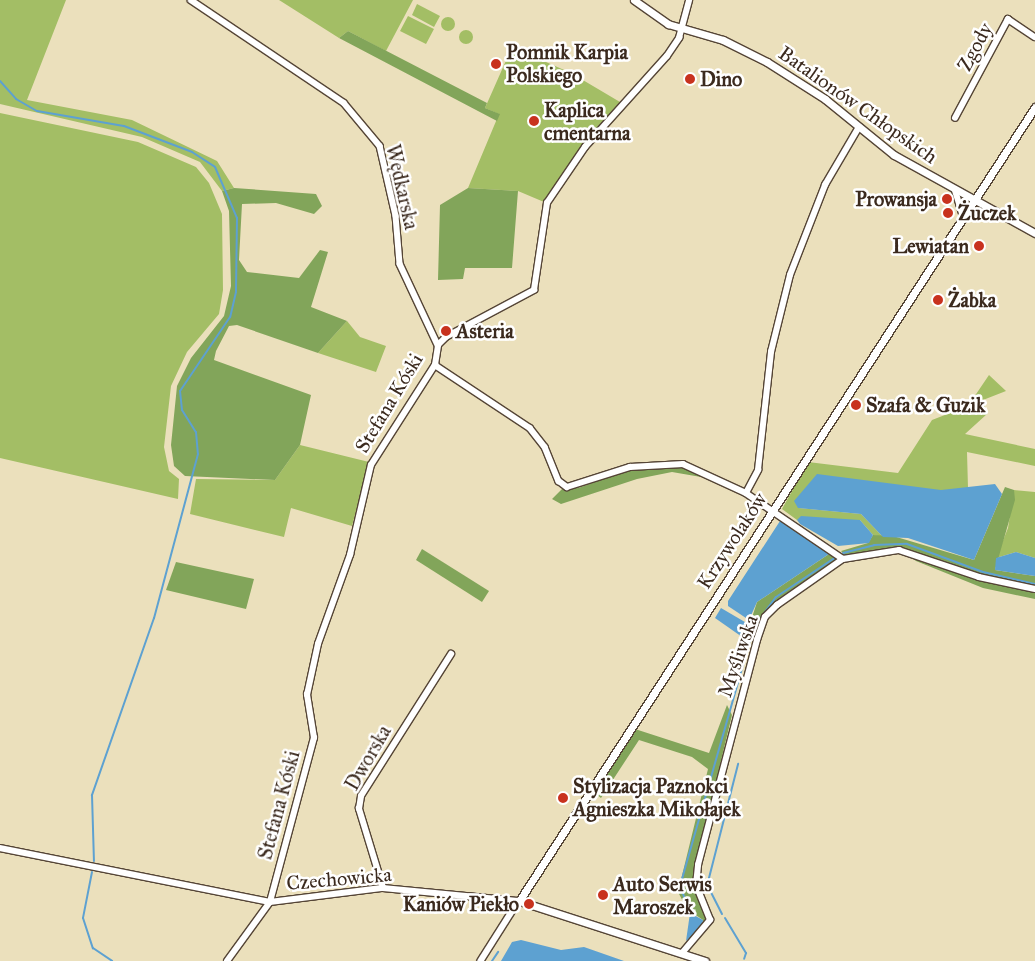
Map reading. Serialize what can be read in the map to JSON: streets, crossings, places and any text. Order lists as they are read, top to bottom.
{
  "streets": {
    "street": [
      "Zgody",
      "Batalionów Chłopskich",
      "Wędkarska",
      "Stefana Kóski",
      "Krzywolaków",
      "Myśliwska",
      "Dworska",
      "Czechowicka"
    ]
  },
  "crossings": [
    ["Batalionów Chłopskich", "Stefana Kóski"],
    ["Batalionów Chłopskich", "Krzywolaków"],
    ["Wędkarska", "Stefana Kóski"],
    ["Stefana Kóski", "Czechowicka"],
    ["Krzywolaków", "Czechowicka"],
    ["Myśliwska", "Czechowicka"],
    ["Dworska", "Czechowicka"]
  ],
  "places": [
    "Pomnik Karpia Polskiego",
    "Dino",
    "Kaplica cmentarna",
    "Prowansja",
    "Żuczek",
    "Lewiatan",
    "Żabka",
    "Asteria",
    "Szafa & Guzik",
    "Stylizacja Paznokci Agnieszka Mikołajek",
    "Auto Serwis Maroszek",
    "Kaniów Piekło"
  ]
}
